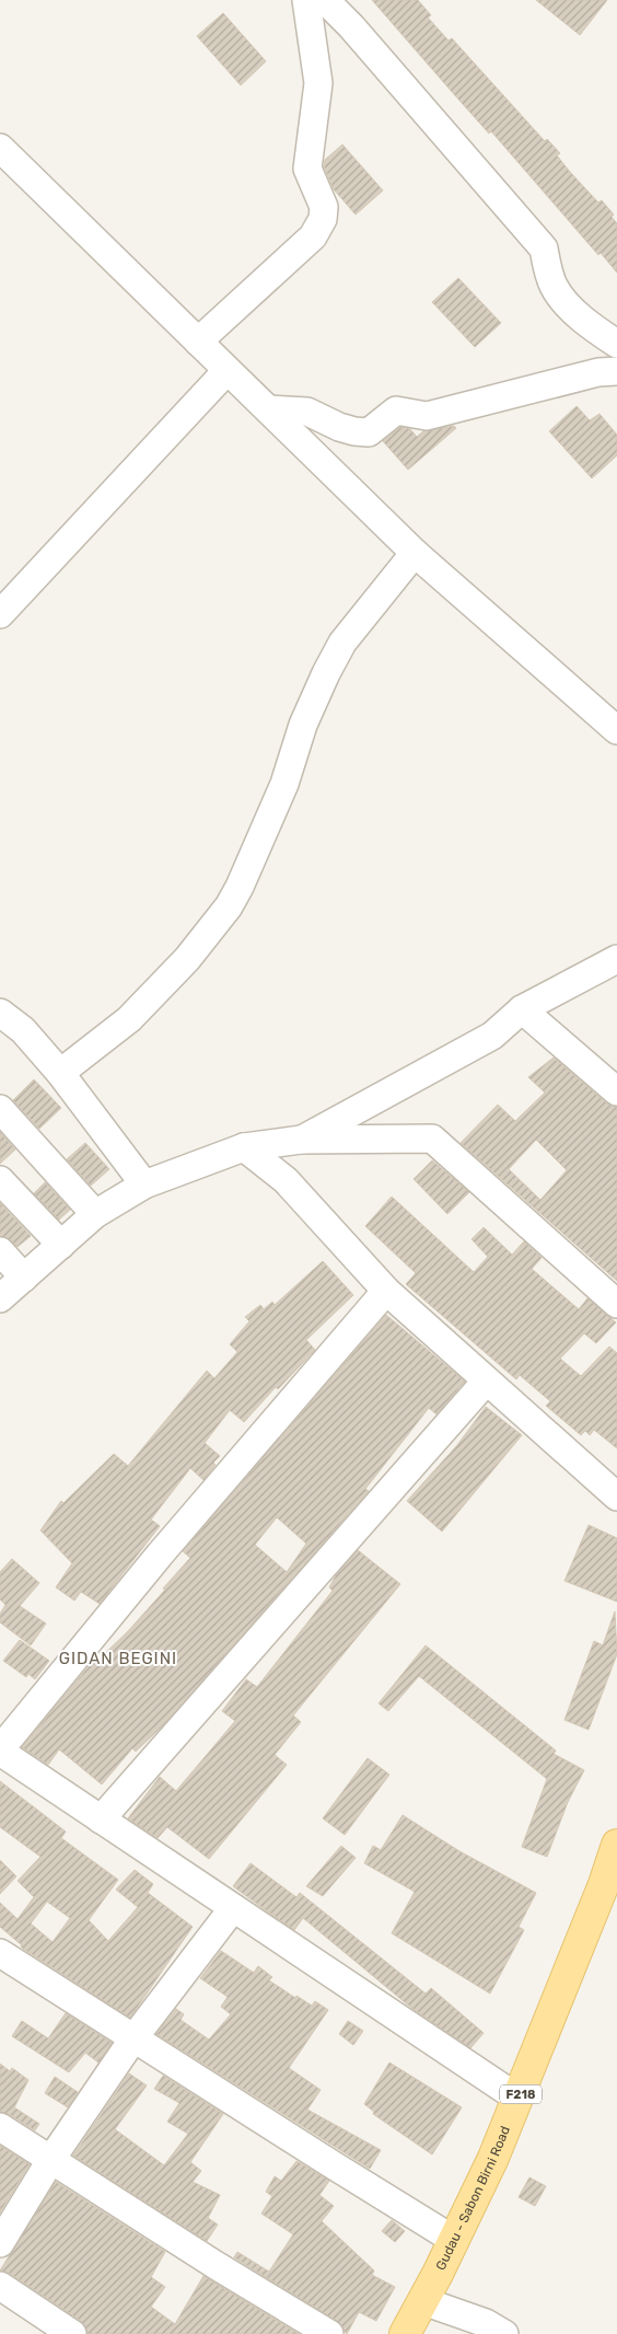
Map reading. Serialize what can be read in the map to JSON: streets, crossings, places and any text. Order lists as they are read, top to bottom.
{
  "streets": {
    "main road": ["F218", "Gudau - Sabon Birni Road"]
  },
  "districts": ["GIDAN BEGINI"]
}
